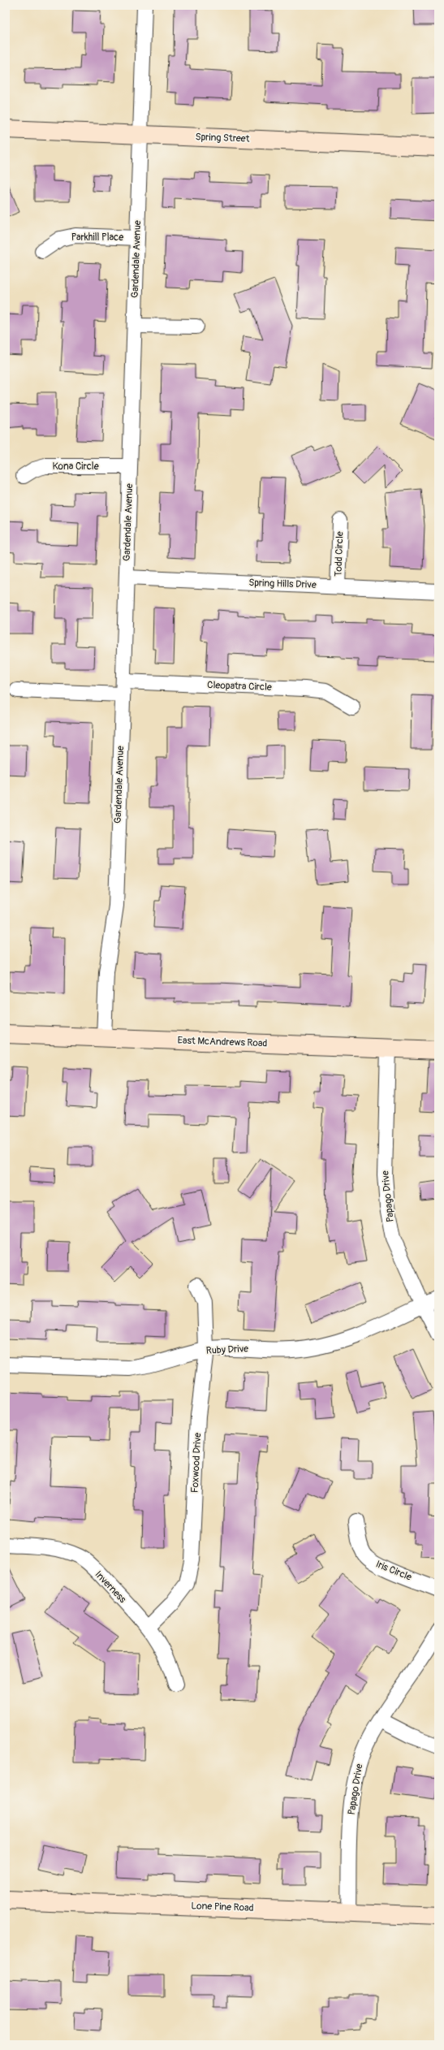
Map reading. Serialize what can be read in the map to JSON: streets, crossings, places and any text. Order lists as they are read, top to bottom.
{
  "streets": {
    "street": [
      "Spring Street",
      "Parkhill Place",
      "Gardendale Avenue",
      "Kona Circle",
      "Todd Circle",
      "Spring Hills Drive",
      "Cleopatra Circle",
      "East McAndrews Road",
      "Papago Drive",
      "Ruby Drive",
      "Foxwood Drive",
      "Iris Circle",
      "Inverness",
      "Lone Pine Road"
    ]
  },
  "crossings": [
    ["Spring Street", "Gardendale Avenue"],
    ["Parkhill Place", "Gardendale Avenue"],
    ["Gardendale Avenue", "Kona Circle"],
    ["Gardendale Avenue", "Spring Hills Drive"],
    ["Gardendale Avenue", "Cleopatra Circle"],
    ["Gardendale Avenue", "East McAndrews Road"],
    ["Todd Circle", "Spring Hills Drive"],
    ["East McAndrews Road", "Papago Drive"],
    ["Papago Drive", "Ruby Drive"],
    ["Papago Drive", "Lone Pine Road"],
    ["Ruby Drive", "Foxwood Drive"],
    ["Foxwood Drive", "Inverness"]
  ]
}
